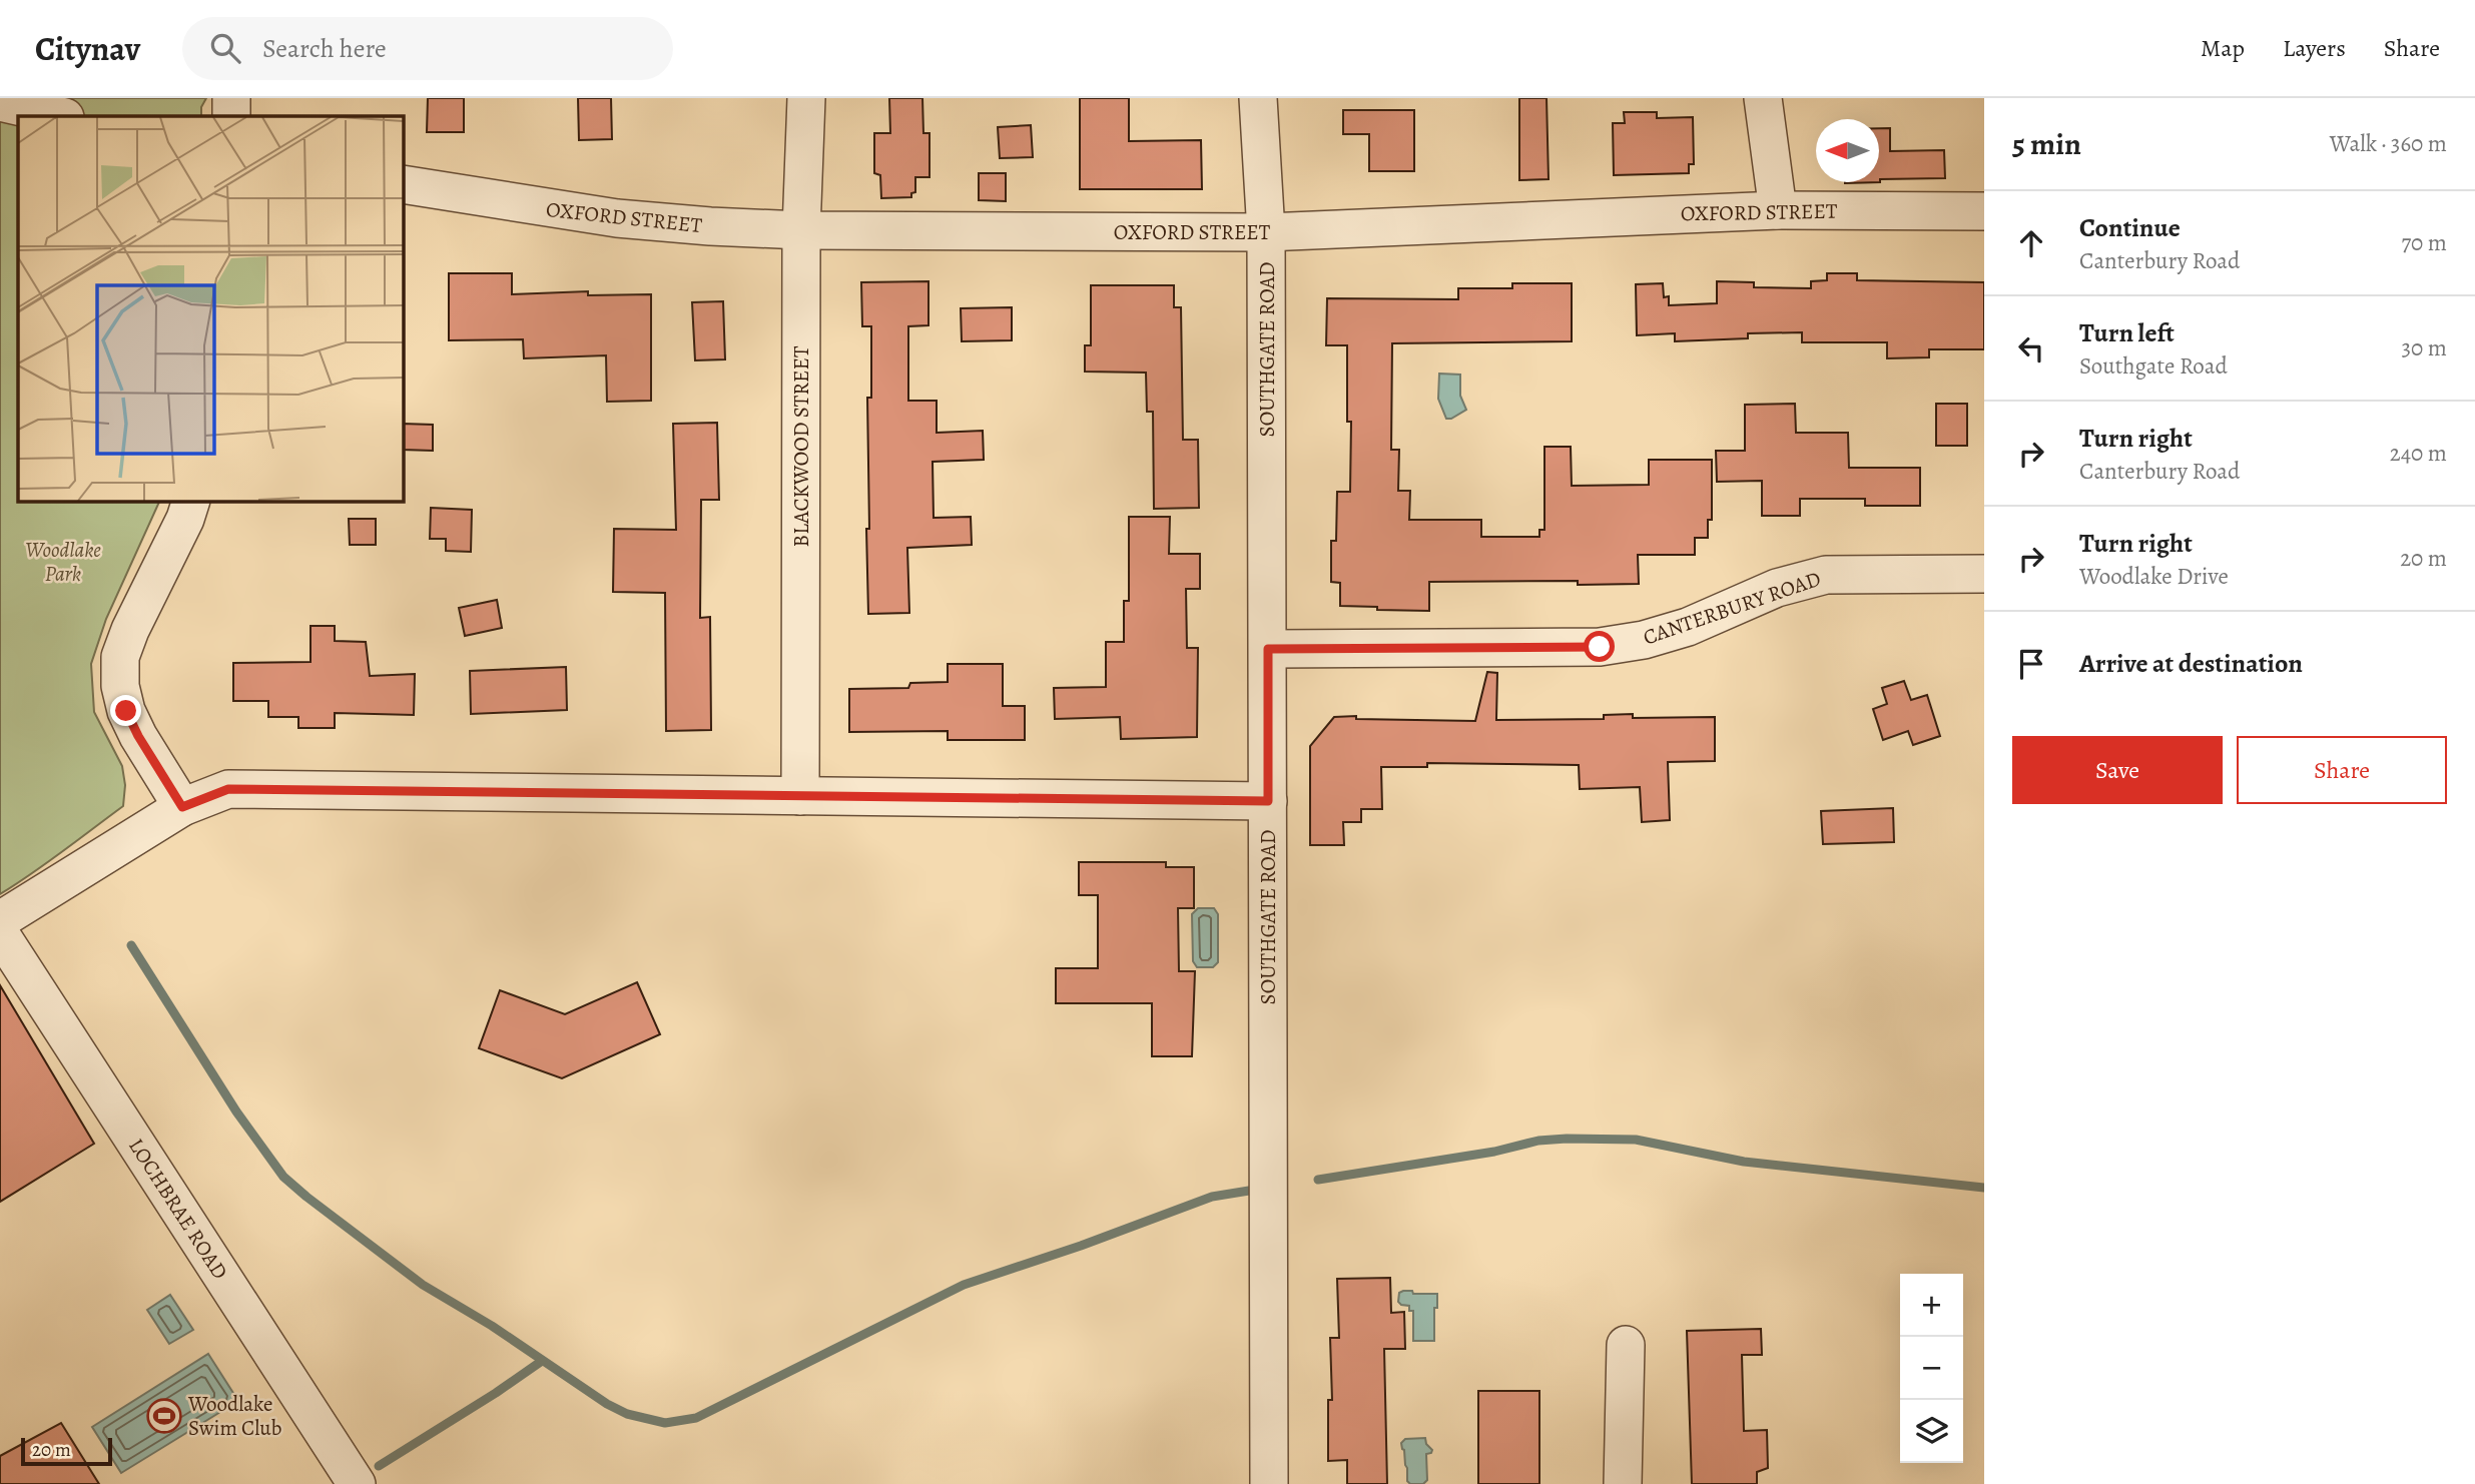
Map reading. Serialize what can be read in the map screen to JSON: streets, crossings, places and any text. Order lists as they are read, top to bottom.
{
  "streets": {
    "street": [
      "OXFORD STREET",
      "SOUTHGATE ROAD",
      "BLACKWOOD STREET",
      "CANTERBURY ROAD",
      "LOCHBRAE ROAD"
    ]
  },
  "crossings": [
    ["OXFORD STREET", "SOUTHGATE ROAD"],
    ["OXFORD STREET", "BLACKWOOD STREET"],
    ["SOUTHGATE ROAD", "CANTERBURY ROAD"]
  ],
  "parks": ["Woodlake Park"],
  "places": {
    "sports": ["Woodlake Swim Club"]
  },
  "scale_bar": "20 m",
  "north": "left",
  "page": {
    "header": "Citynav",
    "search": "Search here",
    "nav": ["Map", "Layers", "Share"],
    "heading": ["5 min", "Walk · 360 m"],
    "list": [
      ["Continue", "Canterbury Road", "70 m"],
      ["Turn left", "Southgate Road", "30 m"],
      ["Turn right", "Canterbury Road", "240 m"],
      ["Turn right", "Woodlake Drive", "20 m"],
      "Arrive at destination"
    ],
    "buttons": ["Save", "Share"],
    "map_buttons": ["+", "−"],
    "scale": "20 m"
  }
}
